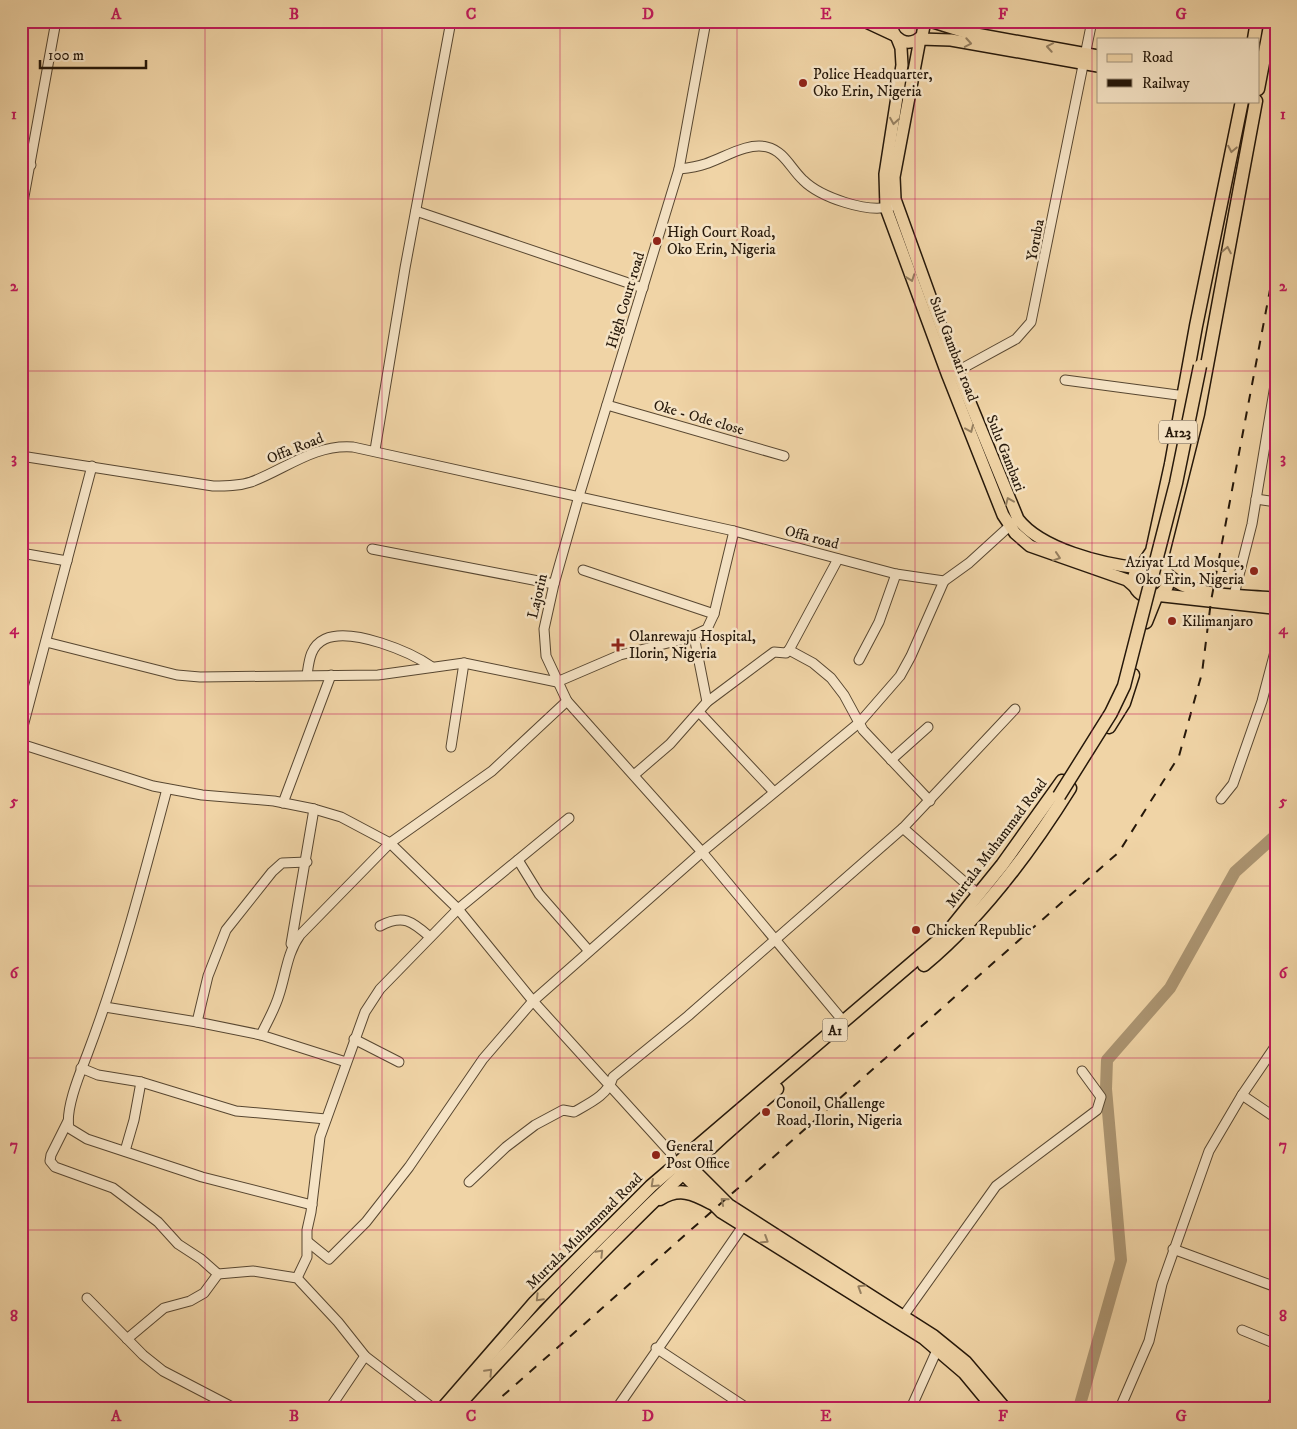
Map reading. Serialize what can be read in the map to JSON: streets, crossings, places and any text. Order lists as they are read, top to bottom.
{
  "streets": {
    "highway": ["A123", "Murtala Muhammad Road", "A1"],
    "main road": ["Sulu Gambari road"],
    "street": [
      "Yoruba",
      "High Court road",
      "Oke - Ode close",
      "Offa Road",
      "Offa road",
      "Lajorin"
    ]
  },
  "crossings": [
    ["Yoruba", "Sulu Gambari road"],
    ["High Court road", "Oke - Ode close"],
    ["High Court road", "Offa Road"],
    ["High Court road", "Offa road"],
    ["High Court road", "Lajorin"],
    ["Sulu Gambari road", "Murtala Muhammad Road"],
    ["Sulu Gambari road", "A1"],
    ["Offa Road", "Offa road"],
    ["Offa Road", "Lajorin"],
    ["Offa road", "Lajorin"],
    ["Lajorin", "Murtala Muhammad Road"],
    ["Murtala Muhammad Road", "A1"]
  ],
  "one_way": ["Sulu Gambari road"],
  "places": {
    "other": [
      "Police Headquarter, Oko Erin, Nigeria",
      "High Court Road, Oko Erin, Nigeria",
      "Aziyat Ltd Mosque, Oko Erin, Nigeria",
      "Kilimanjaro",
      "Chicken Republic",
      "Conoil, Challenge Road, Ilorin, Nigeria",
      "General Post Office"
    ],
    "health": ["Olanrewaju Hospital, Ilorin, Nigeria"]
  },
  "legend": ["Road", "Railway"],
  "scale_bar": "100 m",
  "grid": {
    "columns": [
      "A",
      "B",
      "C",
      "D",
      "E",
      "F",
      "G"
    ],
    "rows": [
      "1",
      "2",
      "3",
      "4",
      "5",
      "6",
      "7",
      "8"
    ]
  }
}
